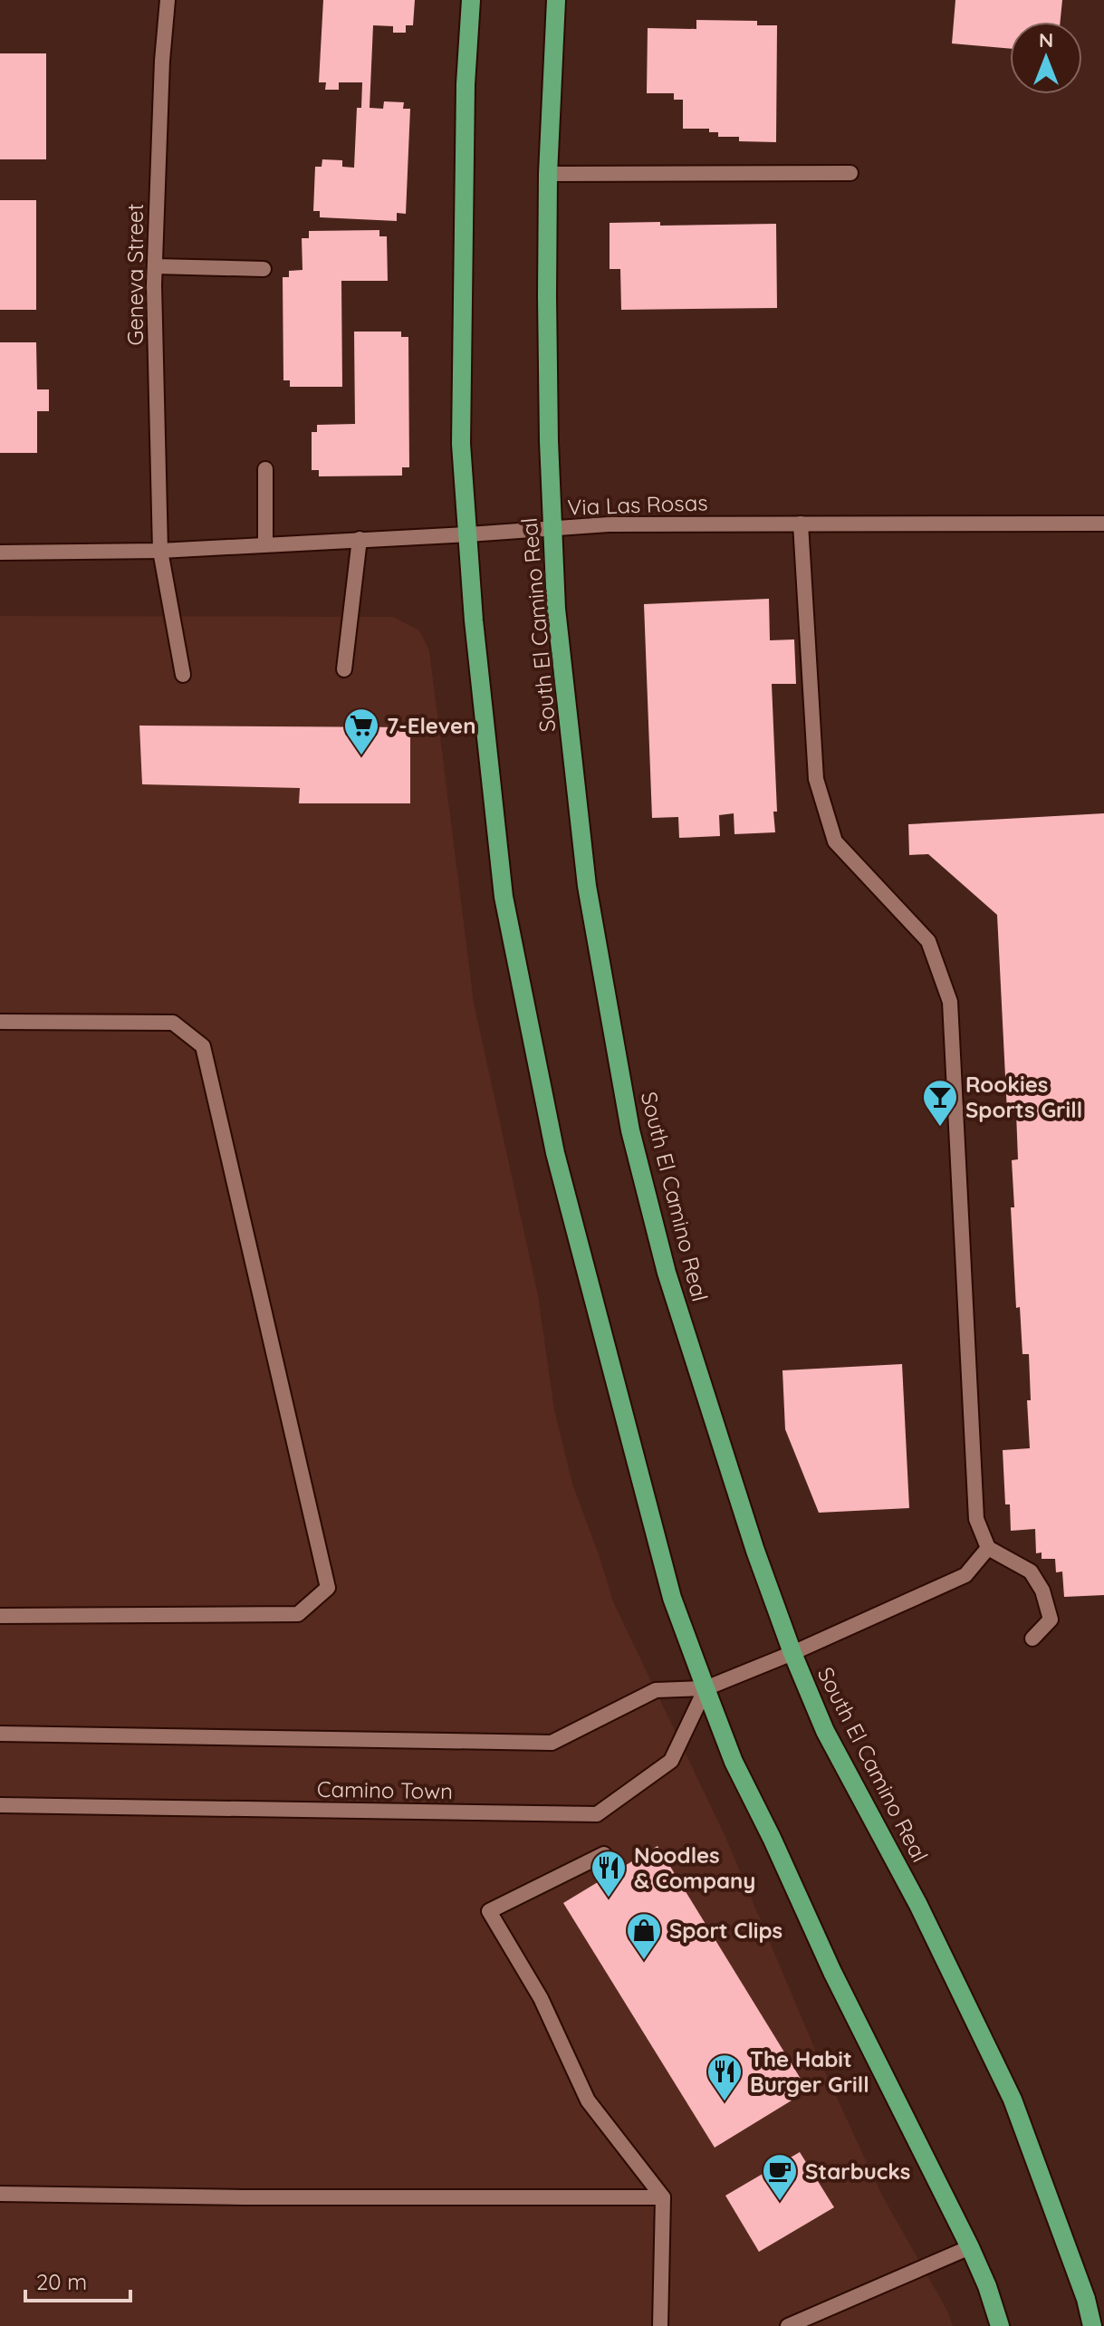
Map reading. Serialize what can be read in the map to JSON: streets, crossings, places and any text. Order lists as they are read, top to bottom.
{
  "streets": {
    "main road": ["South El Camino Real"],
    "street": ["Geneva Street", "Via Las Rosas", "Camino Town"]
  },
  "crossings": [
    ["Geneva Street", "Via Las Rosas"],
    ["Via Las Rosas", "South El Camino Real"]
  ],
  "places": {
    "supermarket": ["7-Eleven"],
    "bar": ["Rookies Sports Grill"],
    "restaurant": ["Noodles & Company", "The Habit Burger Grill"],
    "shop": ["Sport Clips"],
    "cafe": ["Starbucks"]
  },
  "scale_bar": "20 m",
  "north": "top"
}
